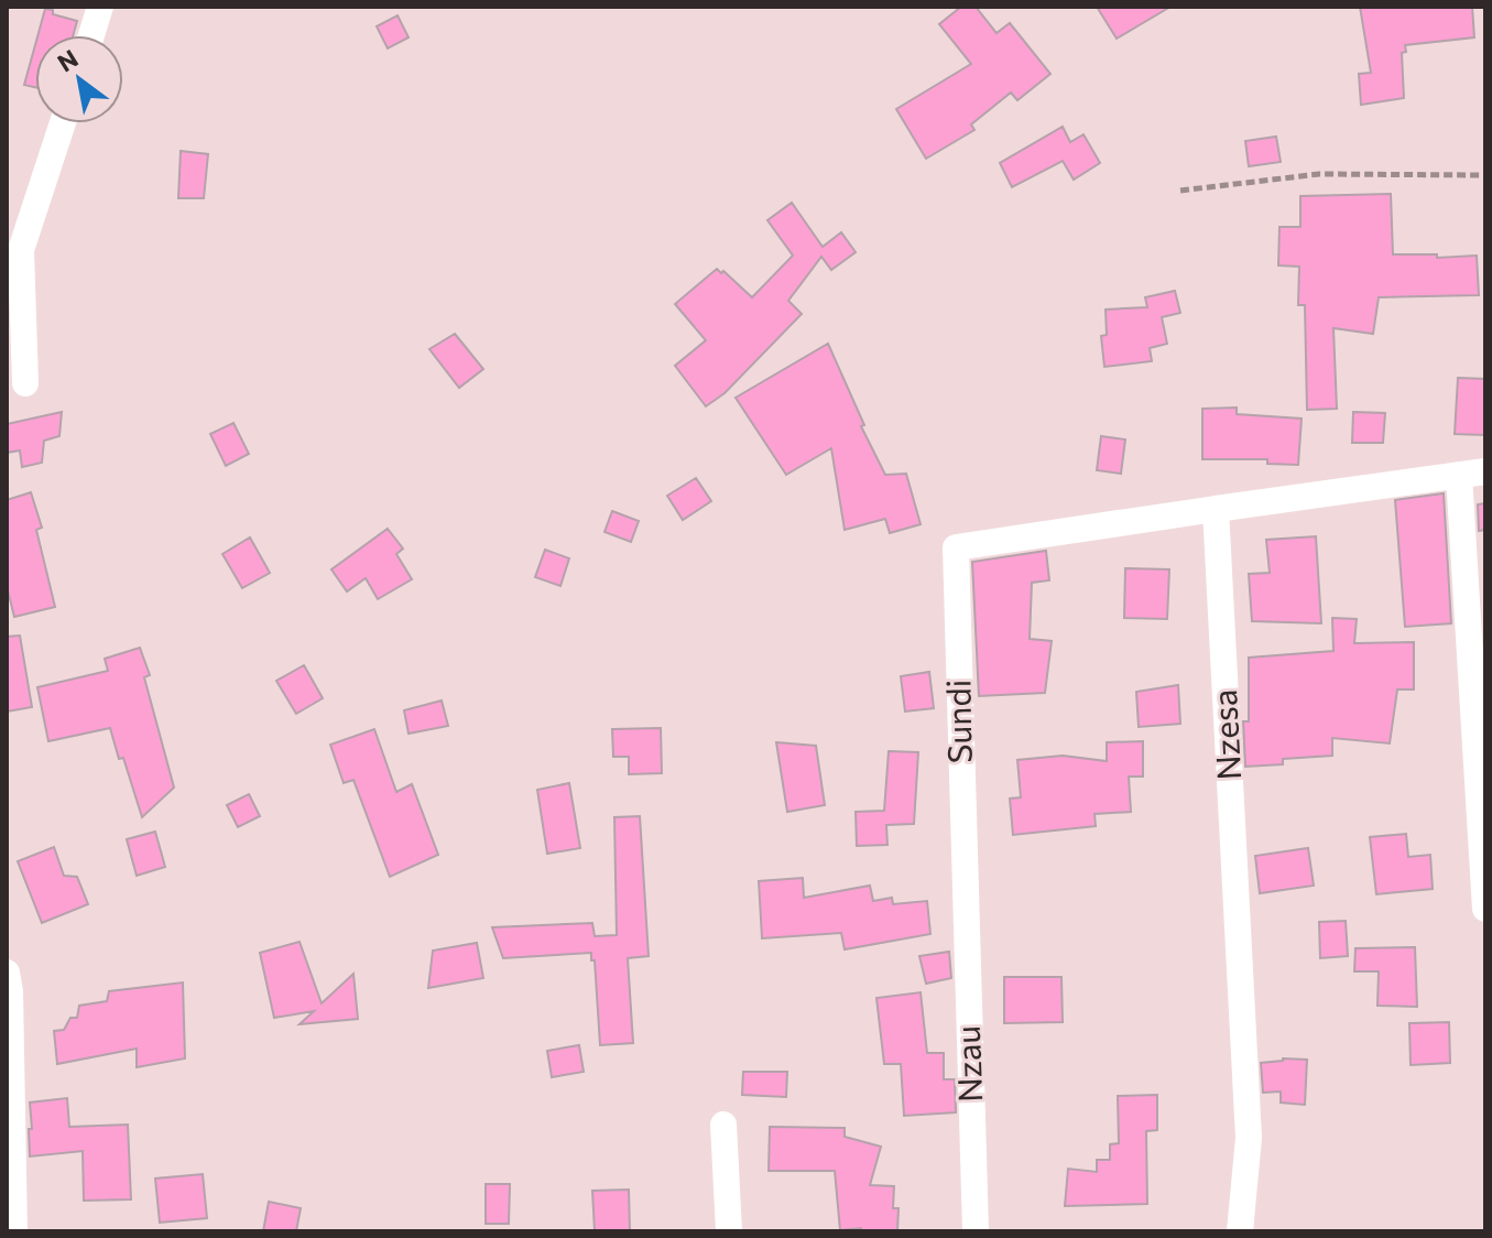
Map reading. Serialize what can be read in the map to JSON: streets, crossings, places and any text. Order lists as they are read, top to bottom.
{
  "streets": {
    "street": ["Sundi", "Nzesa", "Nzau"]
  },
  "crossings": [
    ["Sundi", "Nzesa"],
    ["Sundi", "Nzau"]
  ],
  "north": "top left"
}
